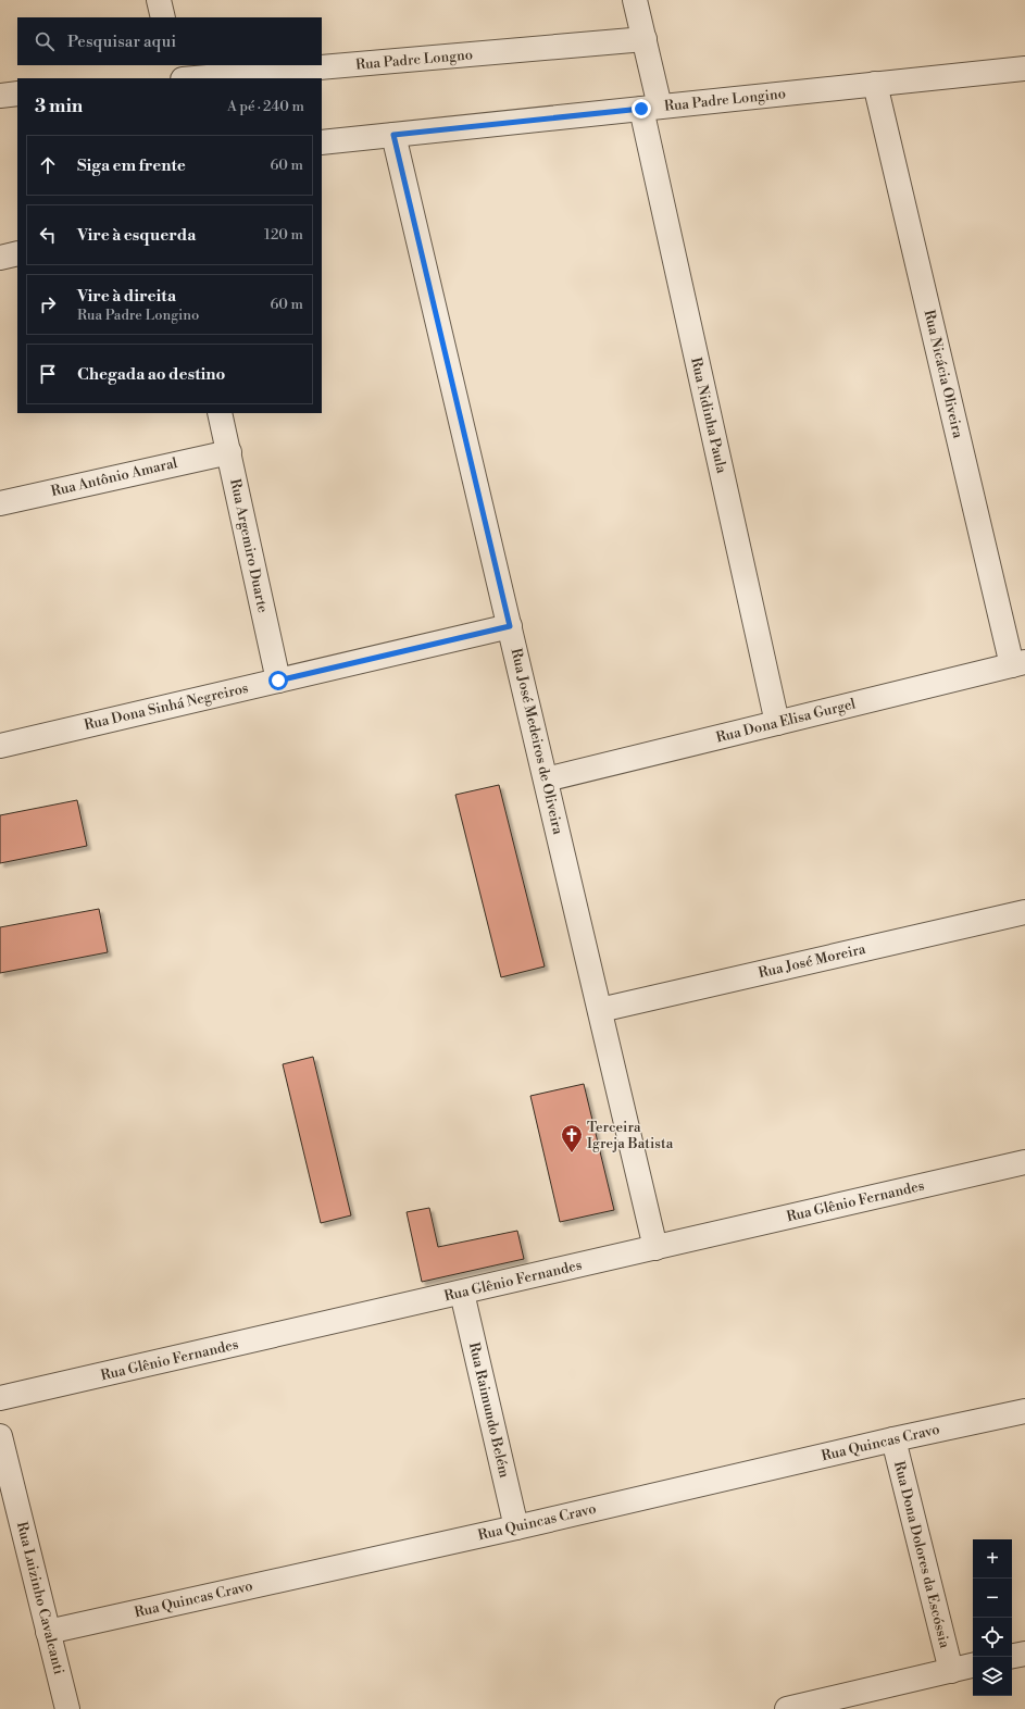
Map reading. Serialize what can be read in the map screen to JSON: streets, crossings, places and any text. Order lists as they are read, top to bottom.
{
  "streets": {
    "street": [
      "Rua Padre Longno",
      "Rua Padre Longino",
      "Rua Nicácia Oliveira",
      "Rua Nidinha Paula",
      "Rua Antônio Amaral",
      "Rua Argemiro Duarte",
      "Rua Dona Sinhá Negreiros",
      "Rua Dona Elisa Gurgel",
      "Rua José Medeiros de Oliveira",
      "Rua José Moreira",
      "Rua Glênio Fernandes",
      "Rua Raimundo Belém",
      "Rua Quincas Cravo",
      "Rua Dona Dolores da Escóssia",
      "Rua Luizinho Cavalcanti"
    ]
  },
  "crossings": [
    ["Rua Padre Longno", "Rua Nidinha Paula"],
    ["Rua Padre Longino", "Rua Nicácia Oliveira"],
    ["Rua Padre Longino", "Rua Nidinha Paula"],
    ["Rua Padre Longino", "Rua José Medeiros de Oliveira"],
    ["Rua Nicácia Oliveira", "Rua Dona Elisa Gurgel"],
    ["Rua Nidinha Paula", "Rua Dona Elisa Gurgel"],
    ["Rua Antônio Amaral", "Rua Argemiro Duarte"],
    ["Rua Argemiro Duarte", "Rua Dona Sinhá Negreiros"],
    ["Rua Dona Sinhá Negreiros", "Rua José Medeiros de Oliveira"],
    ["Rua Dona Elisa Gurgel", "Rua José Medeiros de Oliveira"],
    ["Rua José Medeiros de Oliveira", "Rua José Moreira"],
    ["Rua José Medeiros de Oliveira", "Rua Glênio Fernandes"],
    ["Rua Glênio Fernandes", "Rua Raimundo Belém"],
    ["Rua Raimundo Belém", "Rua Quincas Cravo"],
    ["Rua Quincas Cravo", "Rua Dona Dolores da Escóssia"],
    ["Rua Quincas Cravo", "Rua Luizinho Cavalcanti"]
  ],
  "places": {
    "church": ["Terceira Igreja Batista"]
  },
  "page": {
    "search": "Pesquisar aqui",
    "heading": ["3 min", "A pé · 240 m"],
    "list": [
      ["Siga em frente", "60 m"],
      ["Vire à esquerda", "120 m"],
      ["Vire à direita", "Rua Padre Longino", "60 m"],
      "Chegada ao destino"
    ],
    "map_buttons": ["+", "−"]
  }
}
